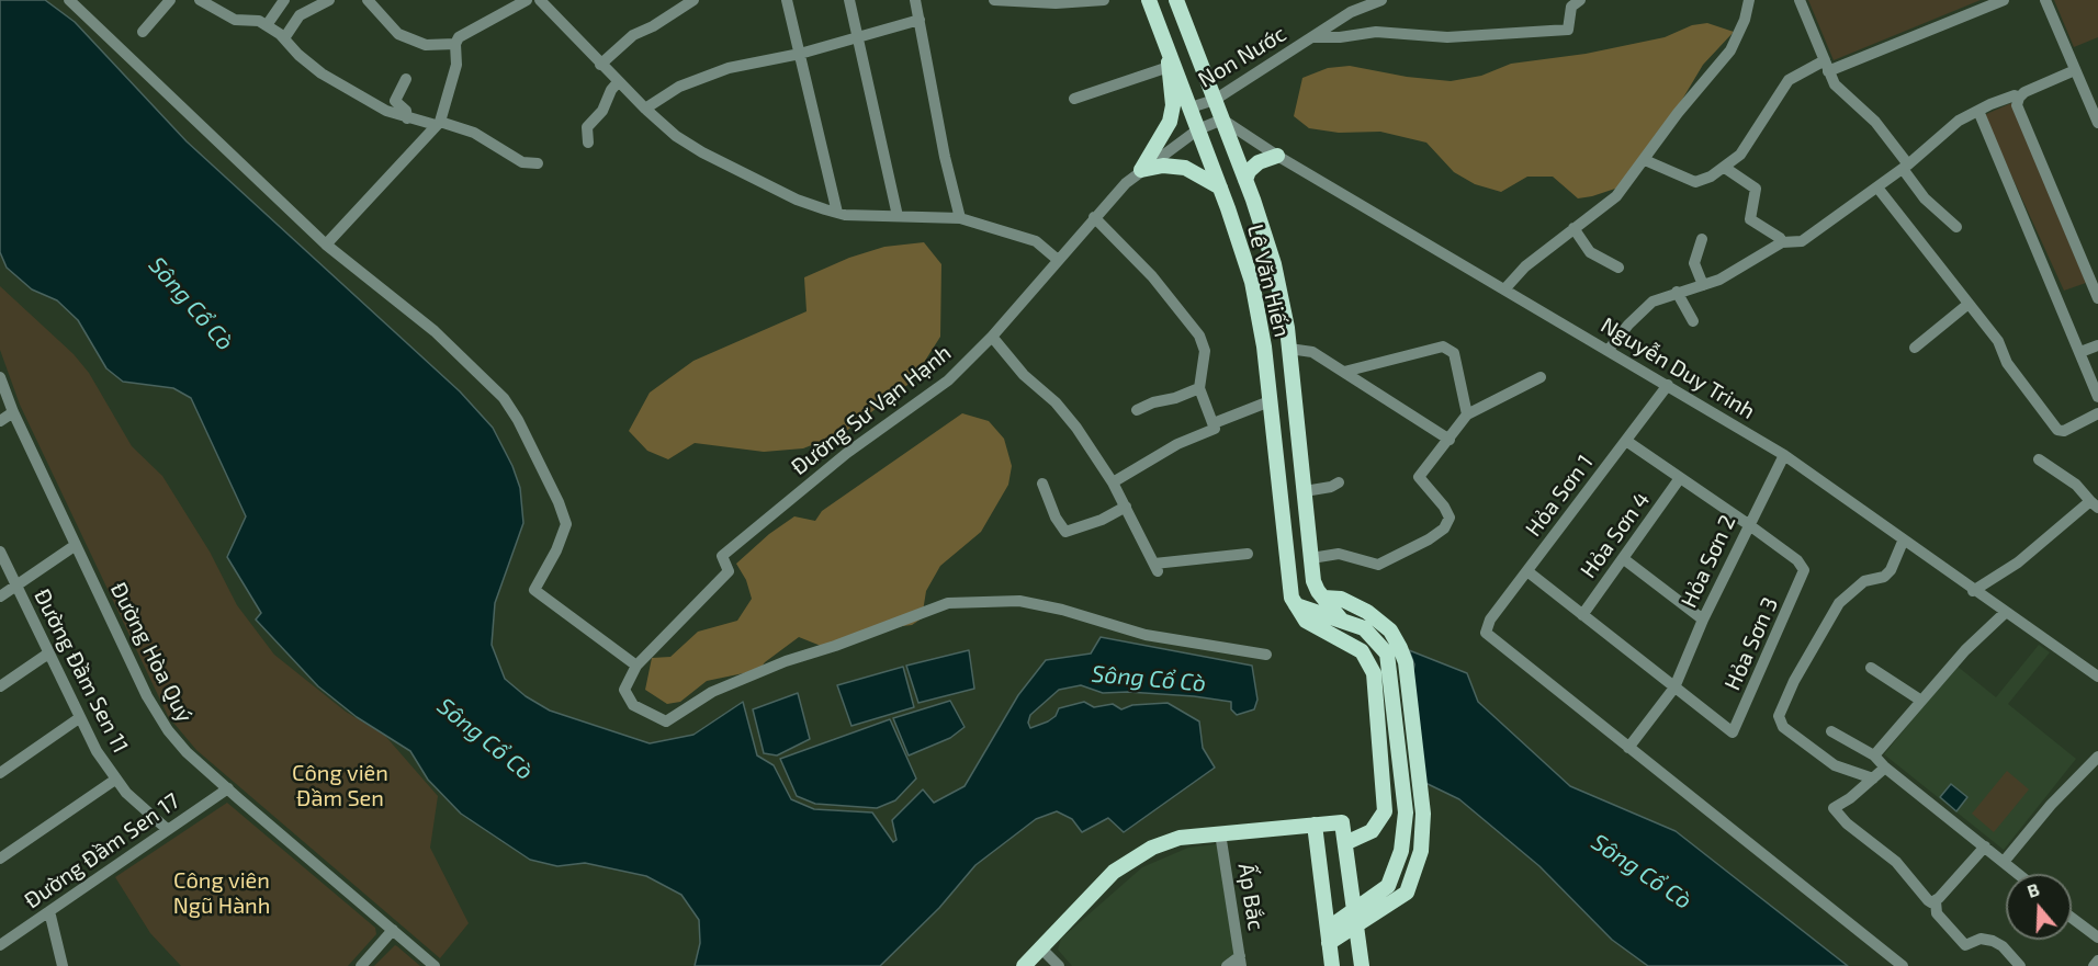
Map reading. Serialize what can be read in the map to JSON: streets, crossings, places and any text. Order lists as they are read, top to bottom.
{
  "streets": {
    "main road": ["Lê Văn Hiến"],
    "street": [
      "Non Nước",
      "Nguyễn Duy Trinh",
      "Đường Sư Vạn Hạnh",
      "Hỏa Sơn 1",
      "Hỏa Sơn 4",
      "Hỏa Sơn 2",
      "Hỏa Sơn 3",
      "Đường Hòa Quý",
      "Đường Đầm Sen 11",
      "Đường Đầm Sen 17",
      "Ấp Bắc"
    ]
  },
  "crossings": [
    ["Non Nước", "Lê Văn Hiến"],
    ["Lê Văn Hiến", "Nguyễn Duy Trinh"],
    ["Lê Văn Hiến", "Đường Sư Vạn Hạnh"],
    ["Nguyễn Duy Trinh", "Đường Sư Vạn Hạnh"],
    ["Nguyễn Duy Trinh", "Hỏa Sơn 1"],
    ["Nguyễn Duy Trinh", "Hỏa Sơn 2"],
    ["Hỏa Sơn 1", "Hỏa Sơn 2"],
    ["Hỏa Sơn 2", "Hỏa Sơn 3"],
    ["Đường Hòa Quý", "Đường Đầm Sen 17"],
    ["Đường Đầm Sen 11", "Đường Đầm Sen 17"]
  ],
  "water": ["Sông Cổ Cò"],
  "parks": ["Công viên Đầm Sen", "Công viên Ngũ Hành"],
  "north": "top"
}
